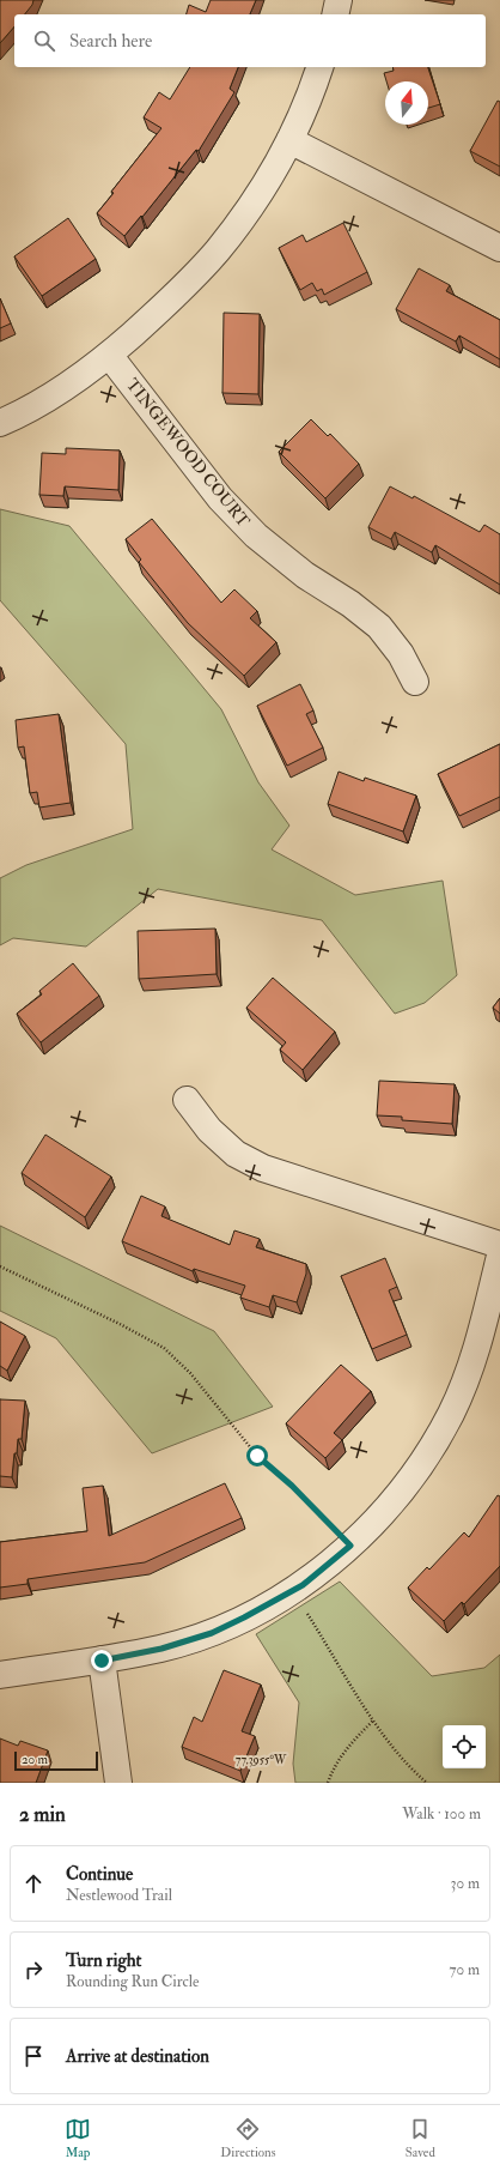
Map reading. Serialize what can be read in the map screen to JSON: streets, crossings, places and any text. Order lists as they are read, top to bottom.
{
  "streets": {
    "street": ["TINGEWOOD COURT"]
  },
  "scale_bar": "20 m",
  "north": "top",
  "page": {
    "search": "Search here",
    "scale": "20 m",
    "heading": ["2 min", "Walk · 100 m"],
    "list": [
      ["Continue", "Nestlewood Trail", "30 m"],
      ["Turn right", "Rounding Run Circle", "70 m"],
      "Arrive at destination"
    ],
    "nav": ["Map", "Directions", "Saved"]
  },
  "coordinates": ["77.3955°W"]
}
